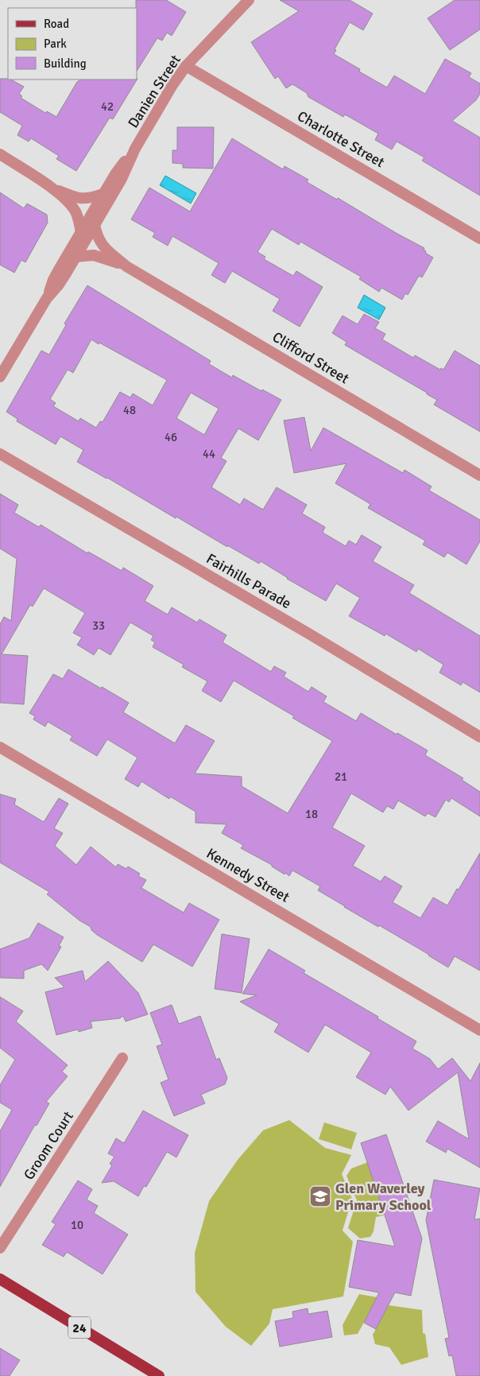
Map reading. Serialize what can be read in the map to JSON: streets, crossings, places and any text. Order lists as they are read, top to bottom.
{
  "streets": {
    "main road": ["24"],
    "street": [
      "Danien Street",
      "Charlotte Street",
      "Clifford Street",
      "Fairhills Parade",
      "Kennedy Street",
      "Groom Court"
    ]
  },
  "crossings": [
    ["Danien Street", "Charlotte Street"],
    ["Danien Street", "Clifford Street"]
  ],
  "places": {
    "school or university": ["Glen Waverley Primary School"]
  },
  "house_numbers": [
    "42",
    "48",
    "46",
    "44",
    "33",
    "21",
    "18",
    "10"
  ],
  "legend": ["Road", "Park", "Building"]
}
